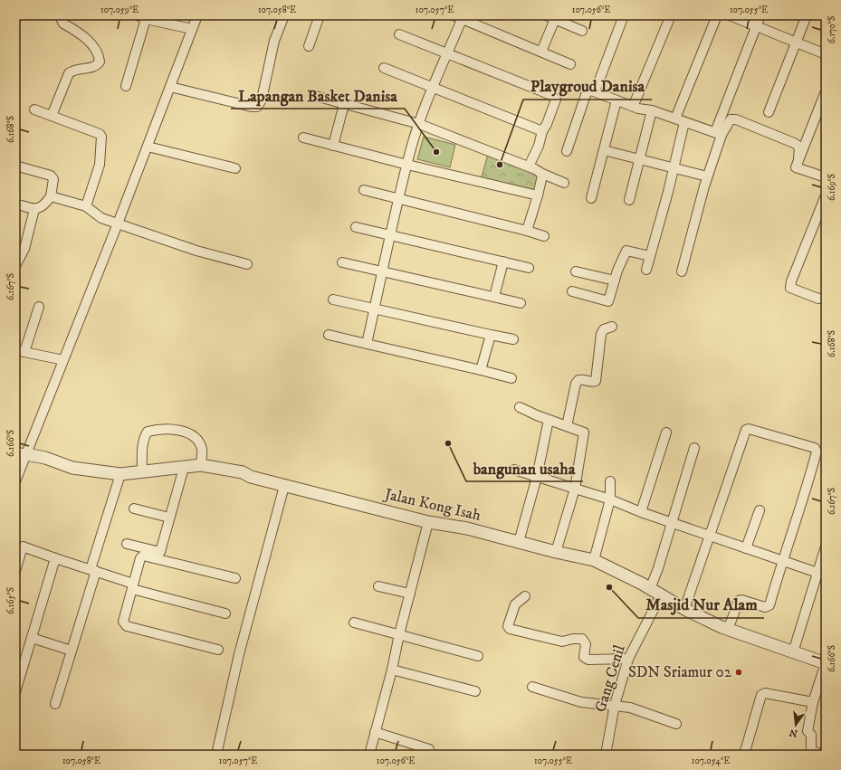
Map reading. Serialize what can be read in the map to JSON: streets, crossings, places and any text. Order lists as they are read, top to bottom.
{
  "streets": {
    "street": ["Jalan Kong Isah", "Gang Cenil"]
  },
  "crossings": [
    ["Jalan Kong Isah", "Gang Cenil"]
  ],
  "places": [
    "Lapangan Basket Danisa",
    "Playgroud Danisa",
    "bangunan usaha",
    "Masjid Nur Alam",
    "SDN Sriamur 02"
  ],
  "north": "bottom",
  "coordinates": [
    "107.059°E",
    "107.058°E",
    "107.057°E",
    "107.056°E",
    "107.055°E",
    "6.170°S",
    "6.168°S",
    "6.169°S",
    "6.167°S",
    "6.166°S",
    "6.165°S",
    "107.054°E"
  ]
}
